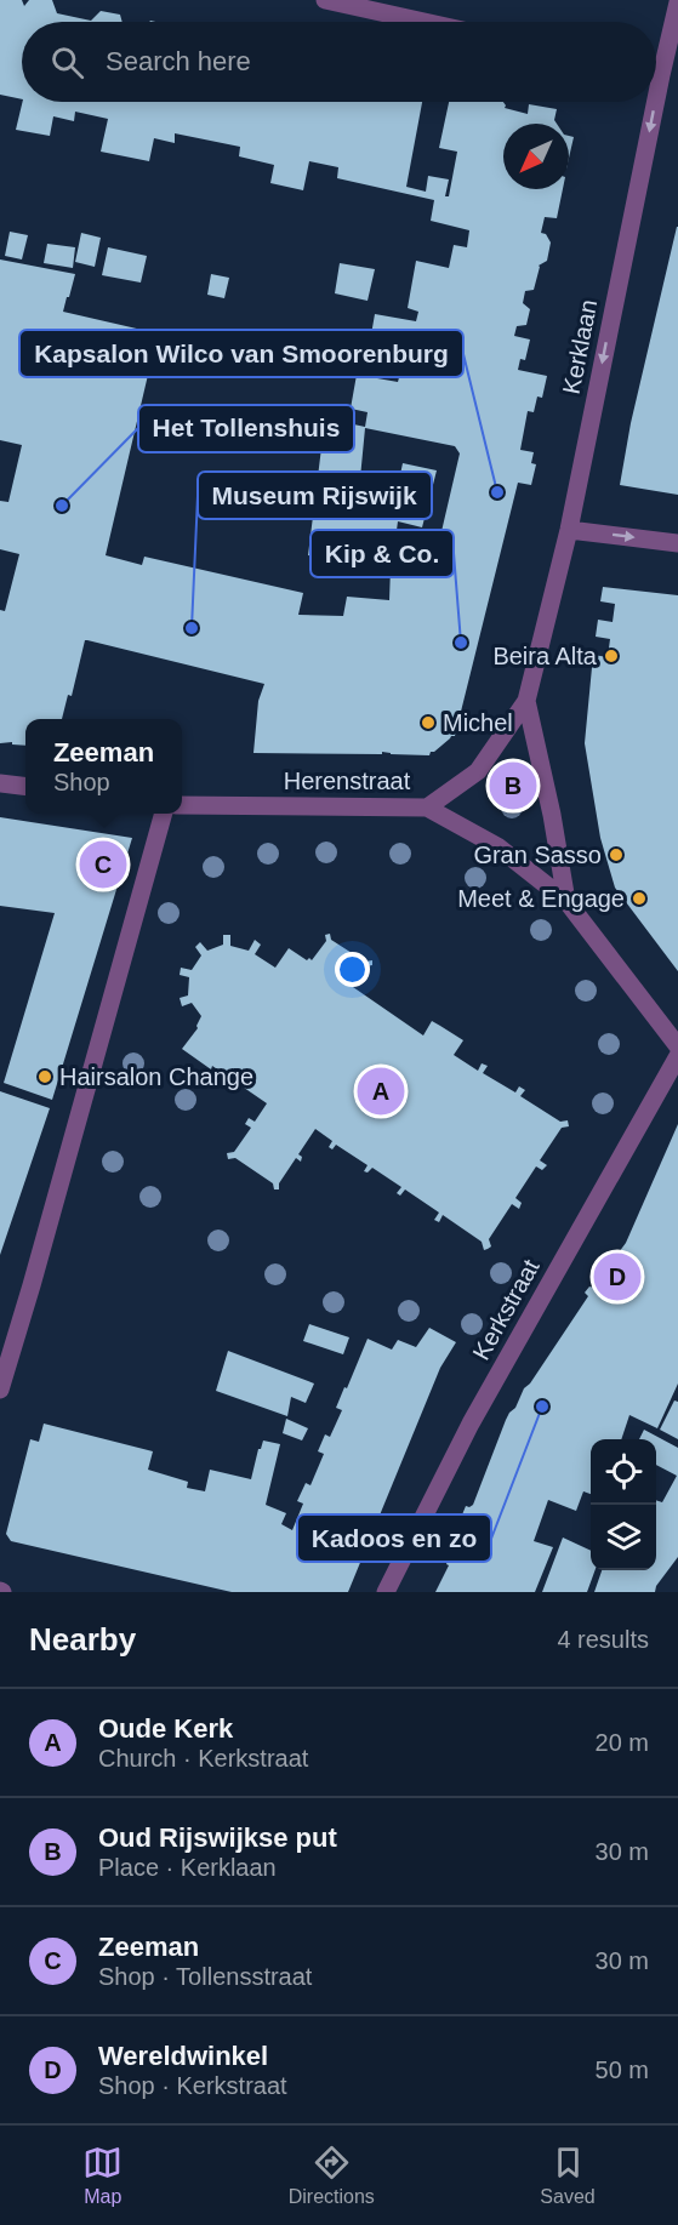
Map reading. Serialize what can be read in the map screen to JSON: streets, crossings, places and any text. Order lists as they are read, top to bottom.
{
  "streets": {
    "street": ["Kerklaan", "Herenstraat", "Kerkstraat"]
  },
  "crossings": [
    ["Kerklaan", "Herenstraat"]
  ],
  "one_way": ["Kerklaan"],
  "places": [
    "Kapsalon Wilco van Smoorenburg",
    "Het Tollenshuis",
    "Museum Rijswijk",
    "Kip & Co.",
    "Beira Alta",
    "Michel",
    "Gran Sasso",
    "Meet & Engage",
    "Hairsalon Change",
    "Kadoos en zo"
  ],
  "north": "bottom left",
  "page": {
    "search": "Search here",
    "popup": ["Zeeman", "Shop"],
    "pins": [
      "B",
      "C",
      "A",
      "D"
    ],
    "heading": ["Nearby", "4 results"],
    "list": [
      {
        "mark": "A",
        "name": "Oude Kerk",
        "note": "Church · Kerkstraat",
        "value": "20 m"
      },
      {
        "mark": "B",
        "name": "Oud Rijswijkse put",
        "note": "Place · Kerklaan",
        "value": "30 m"
      },
      {
        "mark": "C",
        "name": "Zeeman",
        "note": "Shop · Tollensstraat",
        "value": "30 m"
      },
      {
        "mark": "D",
        "name": "Wereldwinkel",
        "note": "Shop · Kerkstraat",
        "value": "50 m"
      }
    ],
    "nav": ["Map", "Directions", "Saved"]
  }
}
